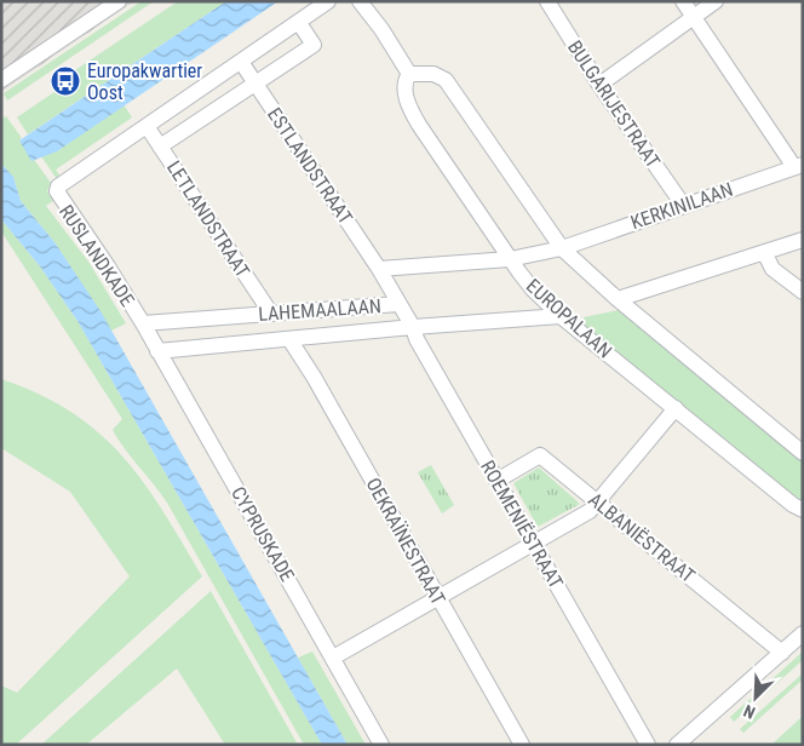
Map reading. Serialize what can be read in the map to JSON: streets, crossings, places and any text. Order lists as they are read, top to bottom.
{
  "streets": {
    "street": [
      "BULGARIJESTRAAT",
      "ESTLANDSTRAAT",
      "KERKINILAAN",
      "LETLANDSTRAAT",
      "RUSLANDKADE",
      "LAHEMAALAAN",
      "EUROPALAAN",
      "ROEMENIËSTRAAT",
      "CYPRUSKADE",
      "ALBANIËSTRAAT",
      "OEKRAÏNESTRAAT"
    ]
  },
  "crossings": [
    ["BULGARIJESTRAAT", "KERKINILAAN"],
    ["ESTLANDSTRAAT", "RUSLANDKADE"],
    ["ESTLANDSTRAAT", "LAHEMAALAAN"],
    ["KERKINILAAN", "LAHEMAALAAN"],
    ["KERKINILAAN", "EUROPALAAN"],
    ["LETLANDSTRAAT", "RUSLANDKADE"],
    ["LETLANDSTRAAT", "LAHEMAALAAN"],
    ["RUSLANDKADE", "LAHEMAALAAN"],
    ["RUSLANDKADE", "CYPRUSKADE"],
    ["LAHEMAALAAN", "EUROPALAAN"],
    ["LAHEMAALAAN", "ROEMENIËSTRAAT"],
    ["LAHEMAALAAN", "CYPRUSKADE"],
    ["LAHEMAALAAN", "OEKRAÏNESTRAAT"],
    ["ROEMENIËSTRAAT", "ALBANIËSTRAAT"]
  ],
  "places": {
    "bus stop": ["Europakwartier Oost"]
  },
  "north": "bottom left"
}
